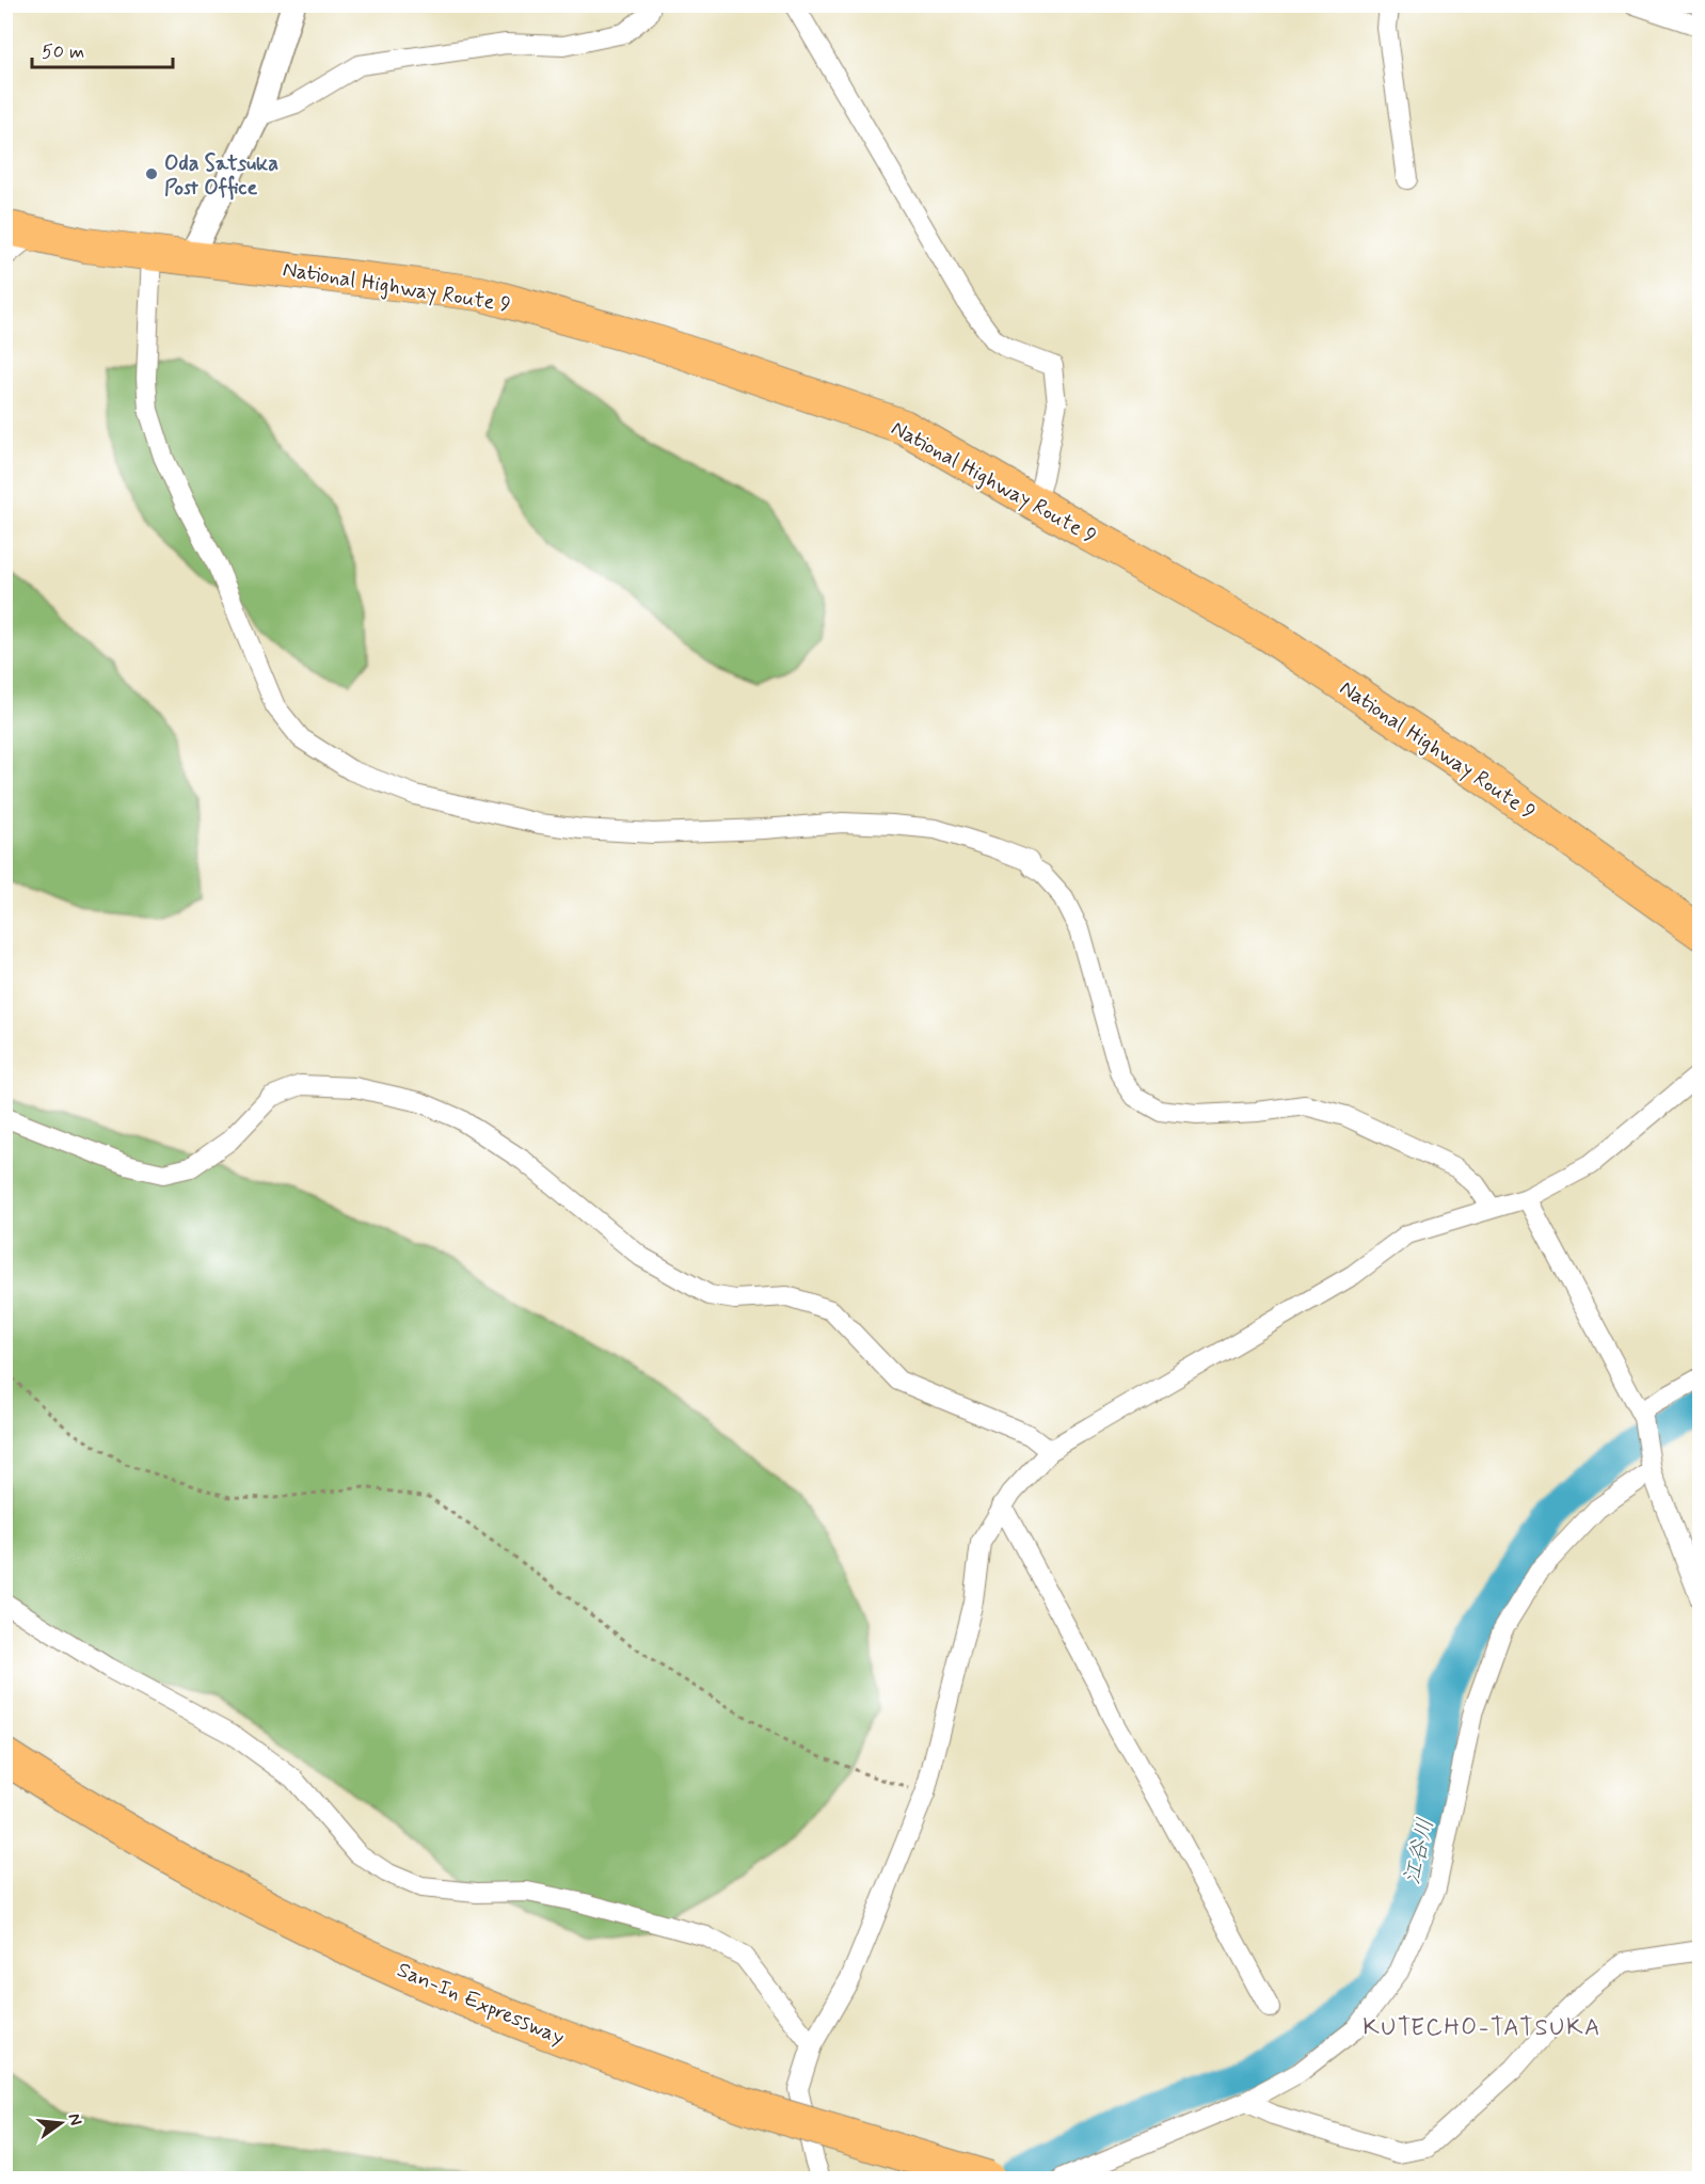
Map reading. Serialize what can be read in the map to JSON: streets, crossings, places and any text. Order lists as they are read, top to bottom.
{
  "streets": {
    "highway": ["National Highway Route 9", "San-In Expressway"]
  },
  "districts": ["KUTECHO-TATSUKA"],
  "water": ["江谷川"],
  "places": ["Oda Satsuka Post Office"],
  "scale_bar": "50 m",
  "north": "right"
}
